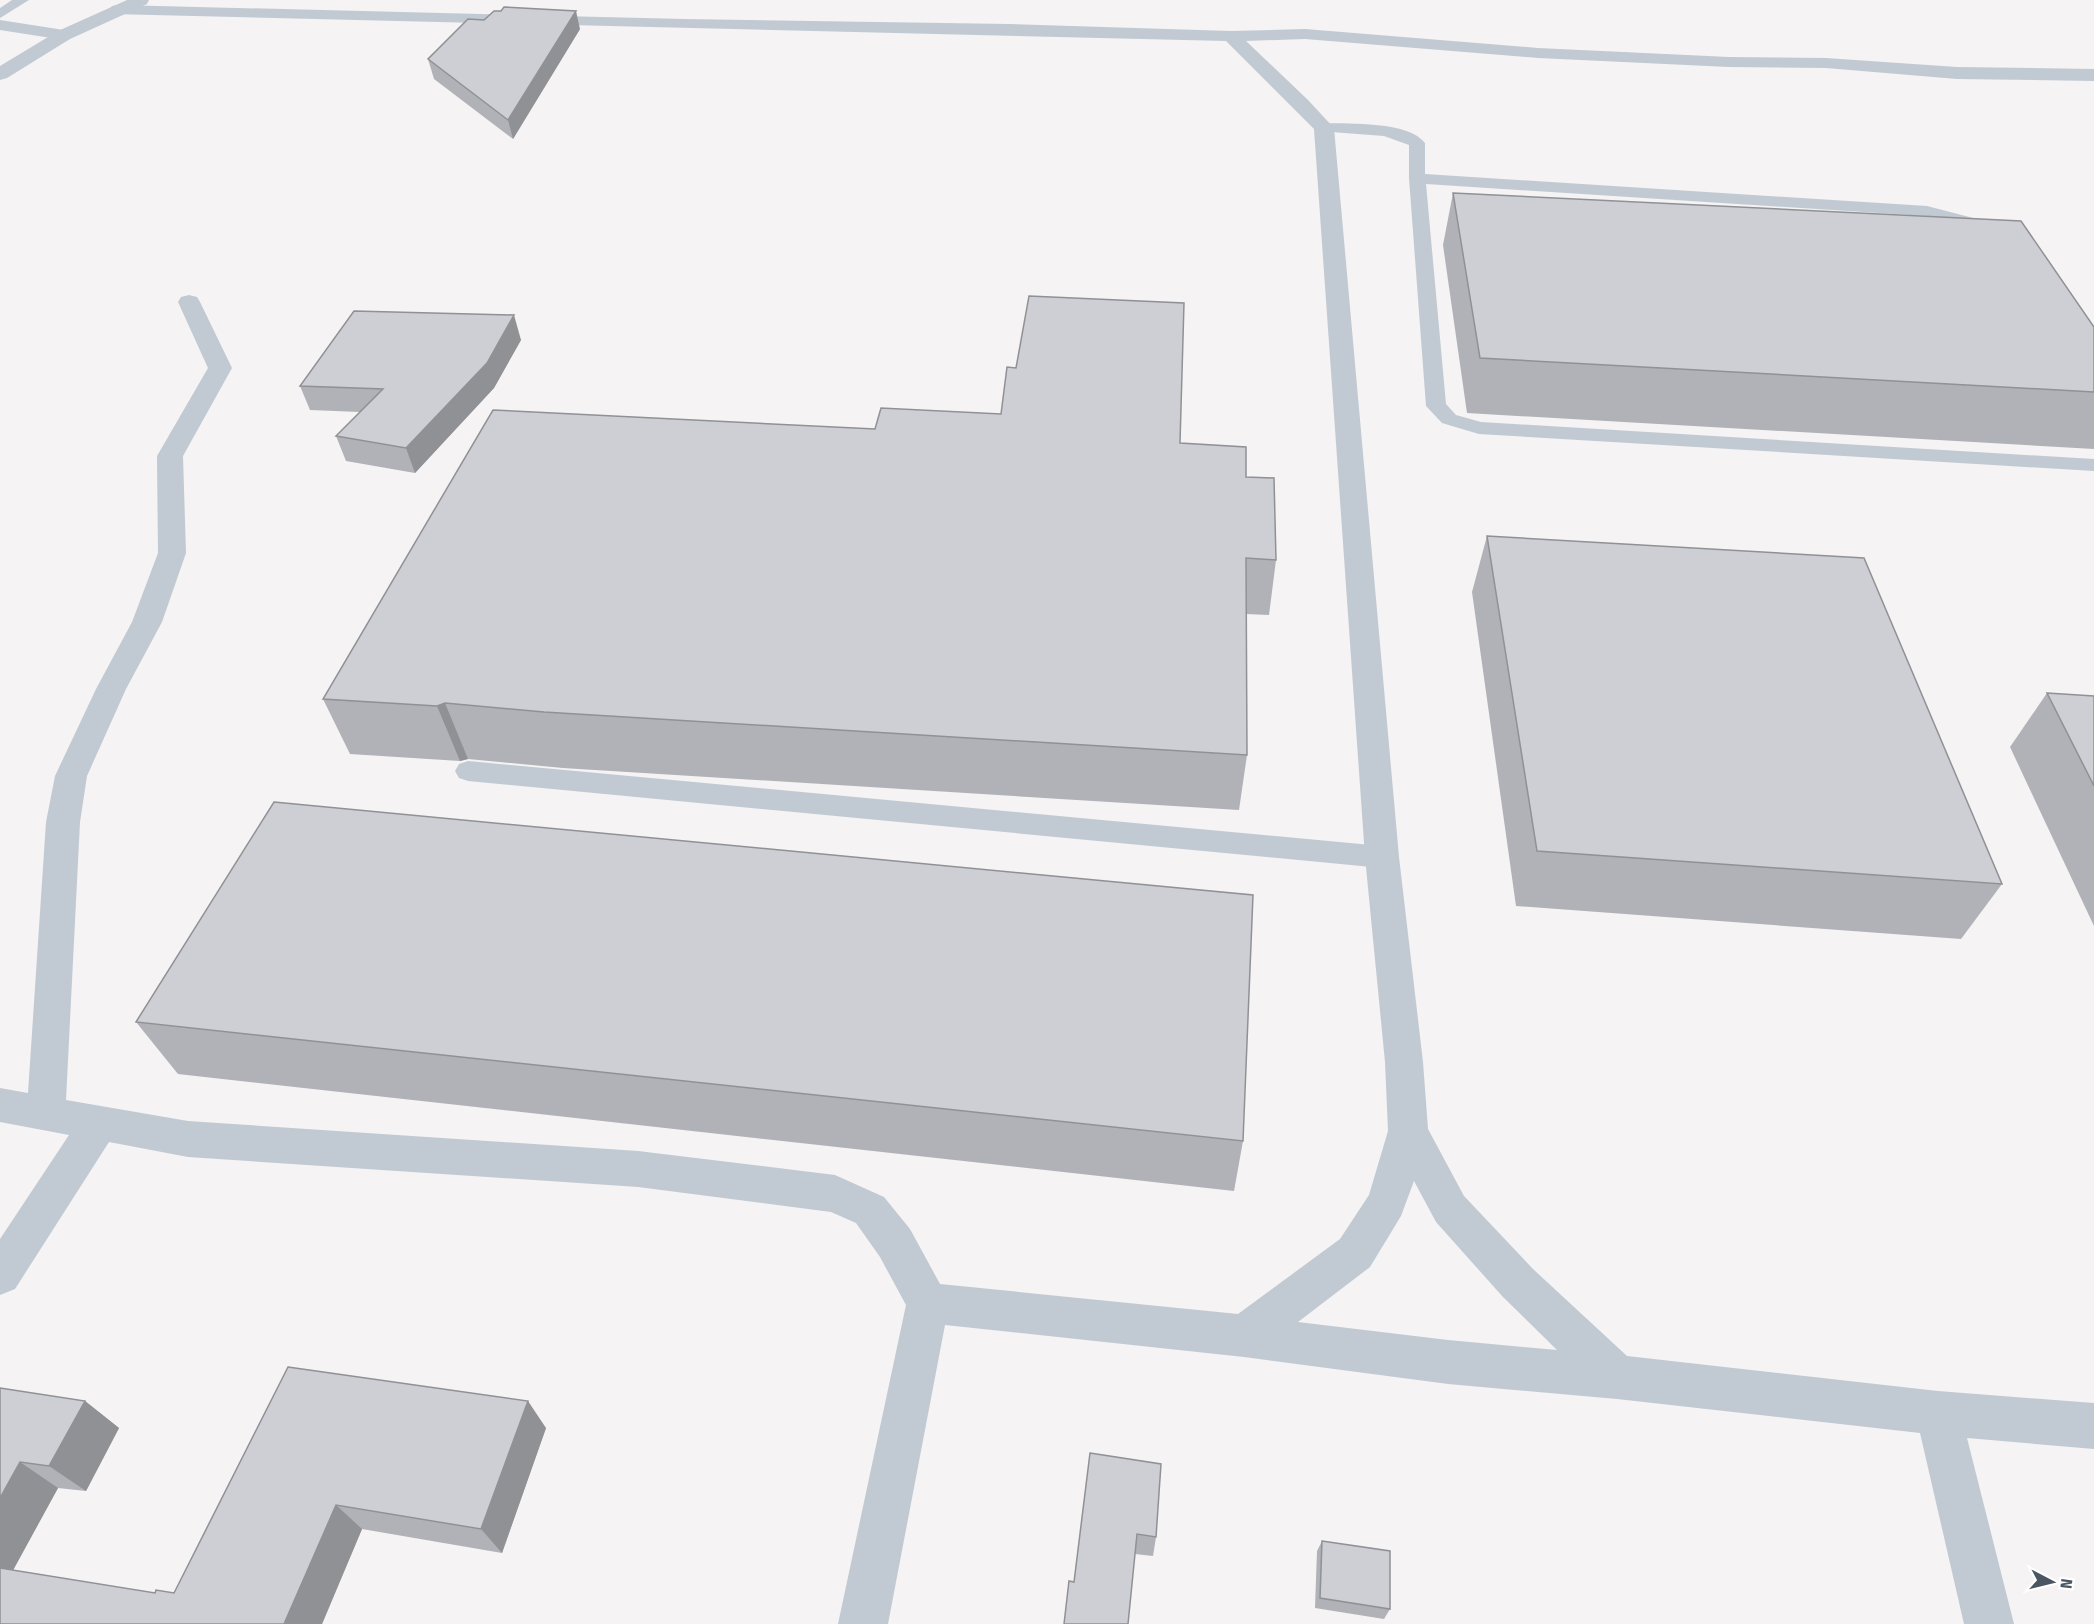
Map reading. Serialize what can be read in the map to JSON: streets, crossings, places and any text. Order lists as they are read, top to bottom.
{
  "north": "right"
}
